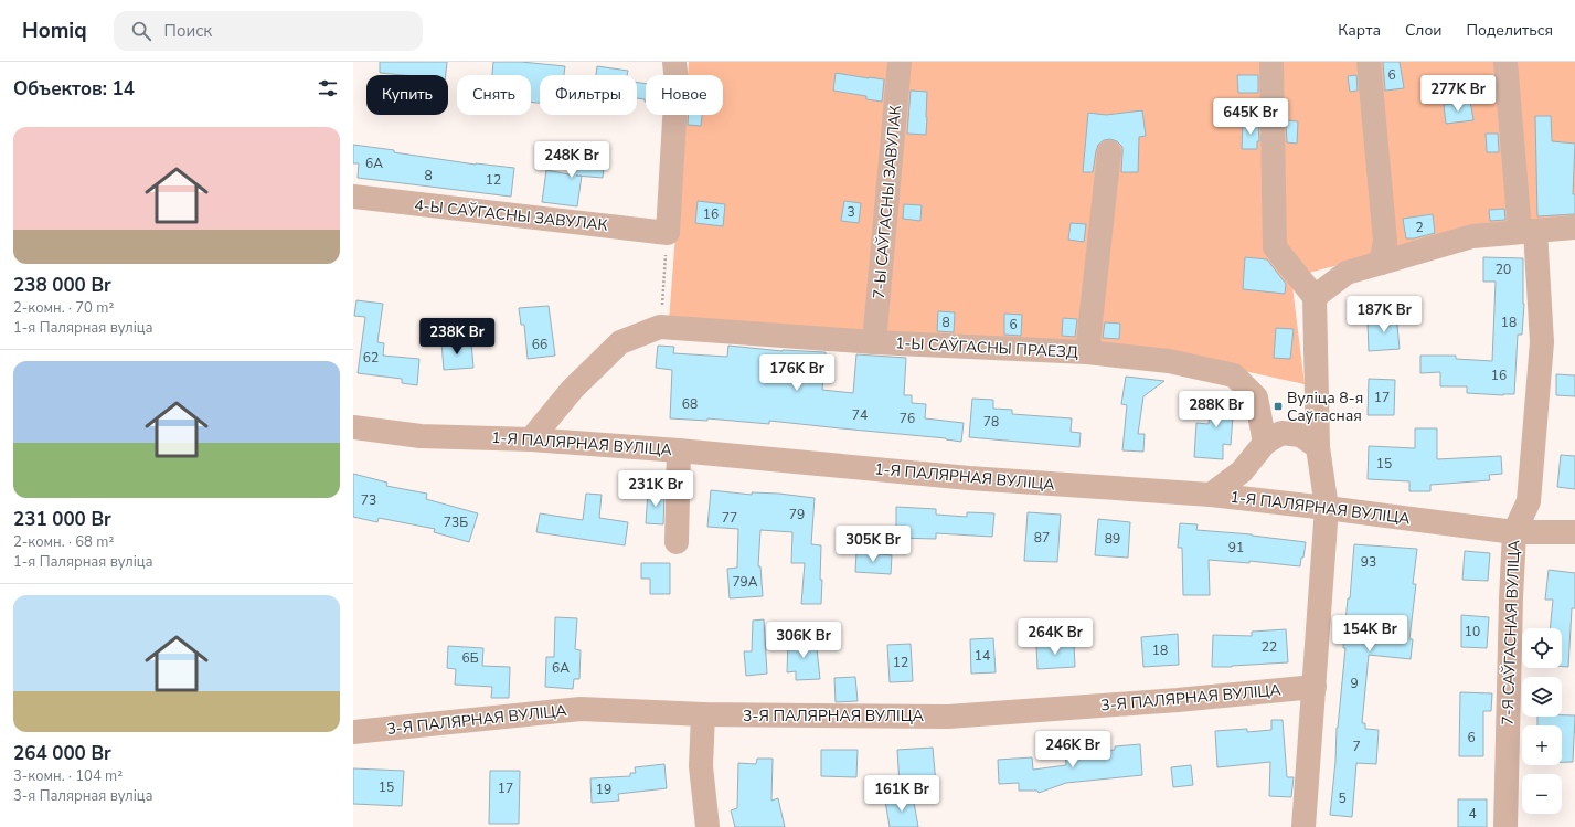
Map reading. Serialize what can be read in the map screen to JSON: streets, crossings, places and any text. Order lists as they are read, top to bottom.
{
  "streets": {
    "street": [
      "7-Ы САЎГАСНЫ ЗАВУЛАК",
      "4-Ы САЎГАСНЫ ЗАВУЛАК",
      "1-Ы САЎГАСНЫ ПРАЕЗД",
      "1-Я ПАЛЯРНАЯ ВУЛІЦА",
      "7-Я САЎГАСНАЯ ВУЛІЦА",
      "3-Я ПАЛЯРНАЯ ВУЛІЦА"
    ]
  },
  "crossings": [
    ["7-Ы САЎГАСНЫ ЗАВУЛАК", "1-Ы САЎГАСНЫ ПРАЕЗД"],
    ["1-Ы САЎГАСНЫ ПРАЕЗД", "1-Я ПАЛЯРНАЯ ВУЛІЦА"],
    ["1-Я ПАЛЯРНАЯ ВУЛІЦА", "7-Я САЎГАСНАЯ ВУЛІЦА"]
  ],
  "places": {
    "transit": ["Вуліца 8-я Саўгасная"]
  },
  "house_numbers": [
    "6",
    "6А",
    "8",
    "12",
    "3",
    "16",
    "2",
    "20",
    "8",
    "18",
    "6",
    "66",
    "62",
    "16",
    "17",
    "68",
    "74",
    "76",
    "78",
    "15",
    "73",
    "79",
    "77",
    "73Б",
    "87",
    "89",
    "91",
    "93",
    "79А",
    "10",
    "22",
    "18",
    "14",
    "6Б",
    "12",
    "6А",
    "9",
    "6",
    "7",
    "15",
    "17",
    "19",
    "5",
    "4"
  ],
  "page": {
    "header": "Homiq",
    "search": "Поиск",
    "nav": ["Карта", "Слои", "Поделиться"],
    "heading": "Объектов: 14",
    "price": [
      "277K Br",
      "645K Br",
      "248K Br",
      "187K Br",
      "238K Br",
      "176K Br",
      "288K Br",
      "231K Br",
      "305K Br",
      "154K Br",
      "264K Br",
      "306K Br",
      "246K Br",
      "161K Br"
    ],
    "chip": [
      "Купить",
      "Снять",
      "Фильтры",
      "Новое"
    ],
    "list": [
      {
        "name": "238 000 Br",
        "note": "2-комн. · 70 m² · 1-я Палярная вуліца"
      },
      {
        "name": "231 000 Br",
        "note": "2-комн. · 68 m² · 1-я Палярная вуліца"
      },
      {
        "name": "264 000 Br",
        "note": "3-комн. · 104 m² · 3-я Палярная вуліца"
      }
    ],
    "map_buttons": ["+", "−"]
  }
}
